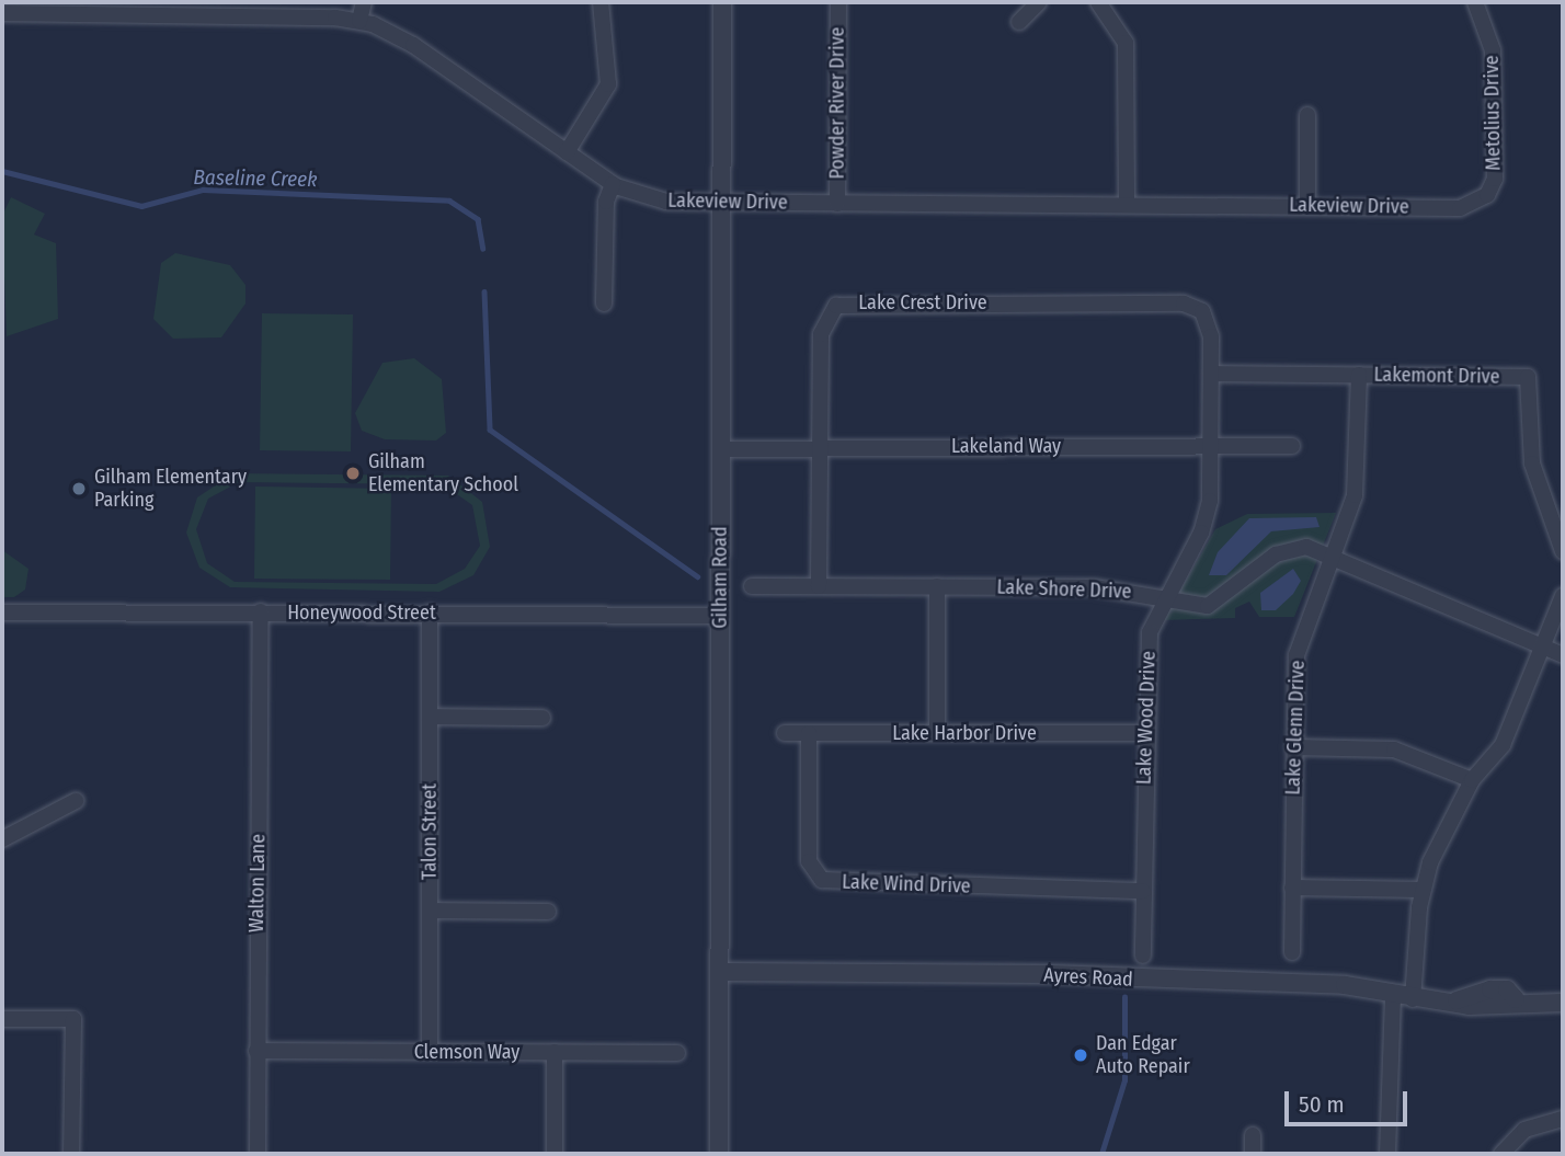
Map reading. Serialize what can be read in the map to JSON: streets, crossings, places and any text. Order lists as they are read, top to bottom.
{
  "streets": {
    "street": [
      "Powder River Drive",
      "Metolius Drive",
      "Lakeview Drive",
      "Lake Crest Drive",
      "Lakemont Drive",
      "Lakeland Way",
      "Gilham Road",
      "Lake Shore Drive",
      "Honeywood Street",
      "Lake Wood Drive",
      "Lake Glenn Drive",
      "Lake Harbor Drive",
      "Talon Street",
      "Walton Lane",
      "Lake Wind Drive",
      "Ayres Road",
      "Clemson Way"
    ]
  },
  "crossings": [
    ["Powder River Drive", "Lakeview Drive"],
    ["Metolius Drive", "Lakeview Drive"],
    ["Lakeview Drive", "Gilham Road"],
    ["Lake Crest Drive", "Lakeland Way"],
    ["Lake Crest Drive", "Lake Shore Drive"],
    ["Lake Crest Drive", "Lake Wood Drive"],
    ["Lakemont Drive", "Lake Wood Drive"],
    ["Lakemont Drive", "Lake Glenn Drive"],
    ["Lakeland Way", "Gilham Road"],
    ["Lakeland Way", "Lake Wood Drive"],
    ["Gilham Road", "Honeywood Street"],
    ["Gilham Road", "Ayres Road"],
    ["Lake Shore Drive", "Lake Wood Drive"],
    ["Lake Shore Drive", "Lake Glenn Drive"],
    ["Honeywood Street", "Talon Street"],
    ["Honeywood Street", "Walton Lane"],
    ["Lake Wood Drive", "Lake Harbor Drive"],
    ["Lake Wood Drive", "Lake Wind Drive"],
    ["Lake Harbor Drive", "Lake Wind Drive"],
    ["Talon Street", "Clemson Way"],
    ["Walton Lane", "Clemson Way"]
  ],
  "water": ["Baseline Creek"],
  "places": ["Gilham Elementary School", "Gilham Elementary Parking", "Dan Edgar Auto Repair"],
  "scale_bar": "50 m"
}
